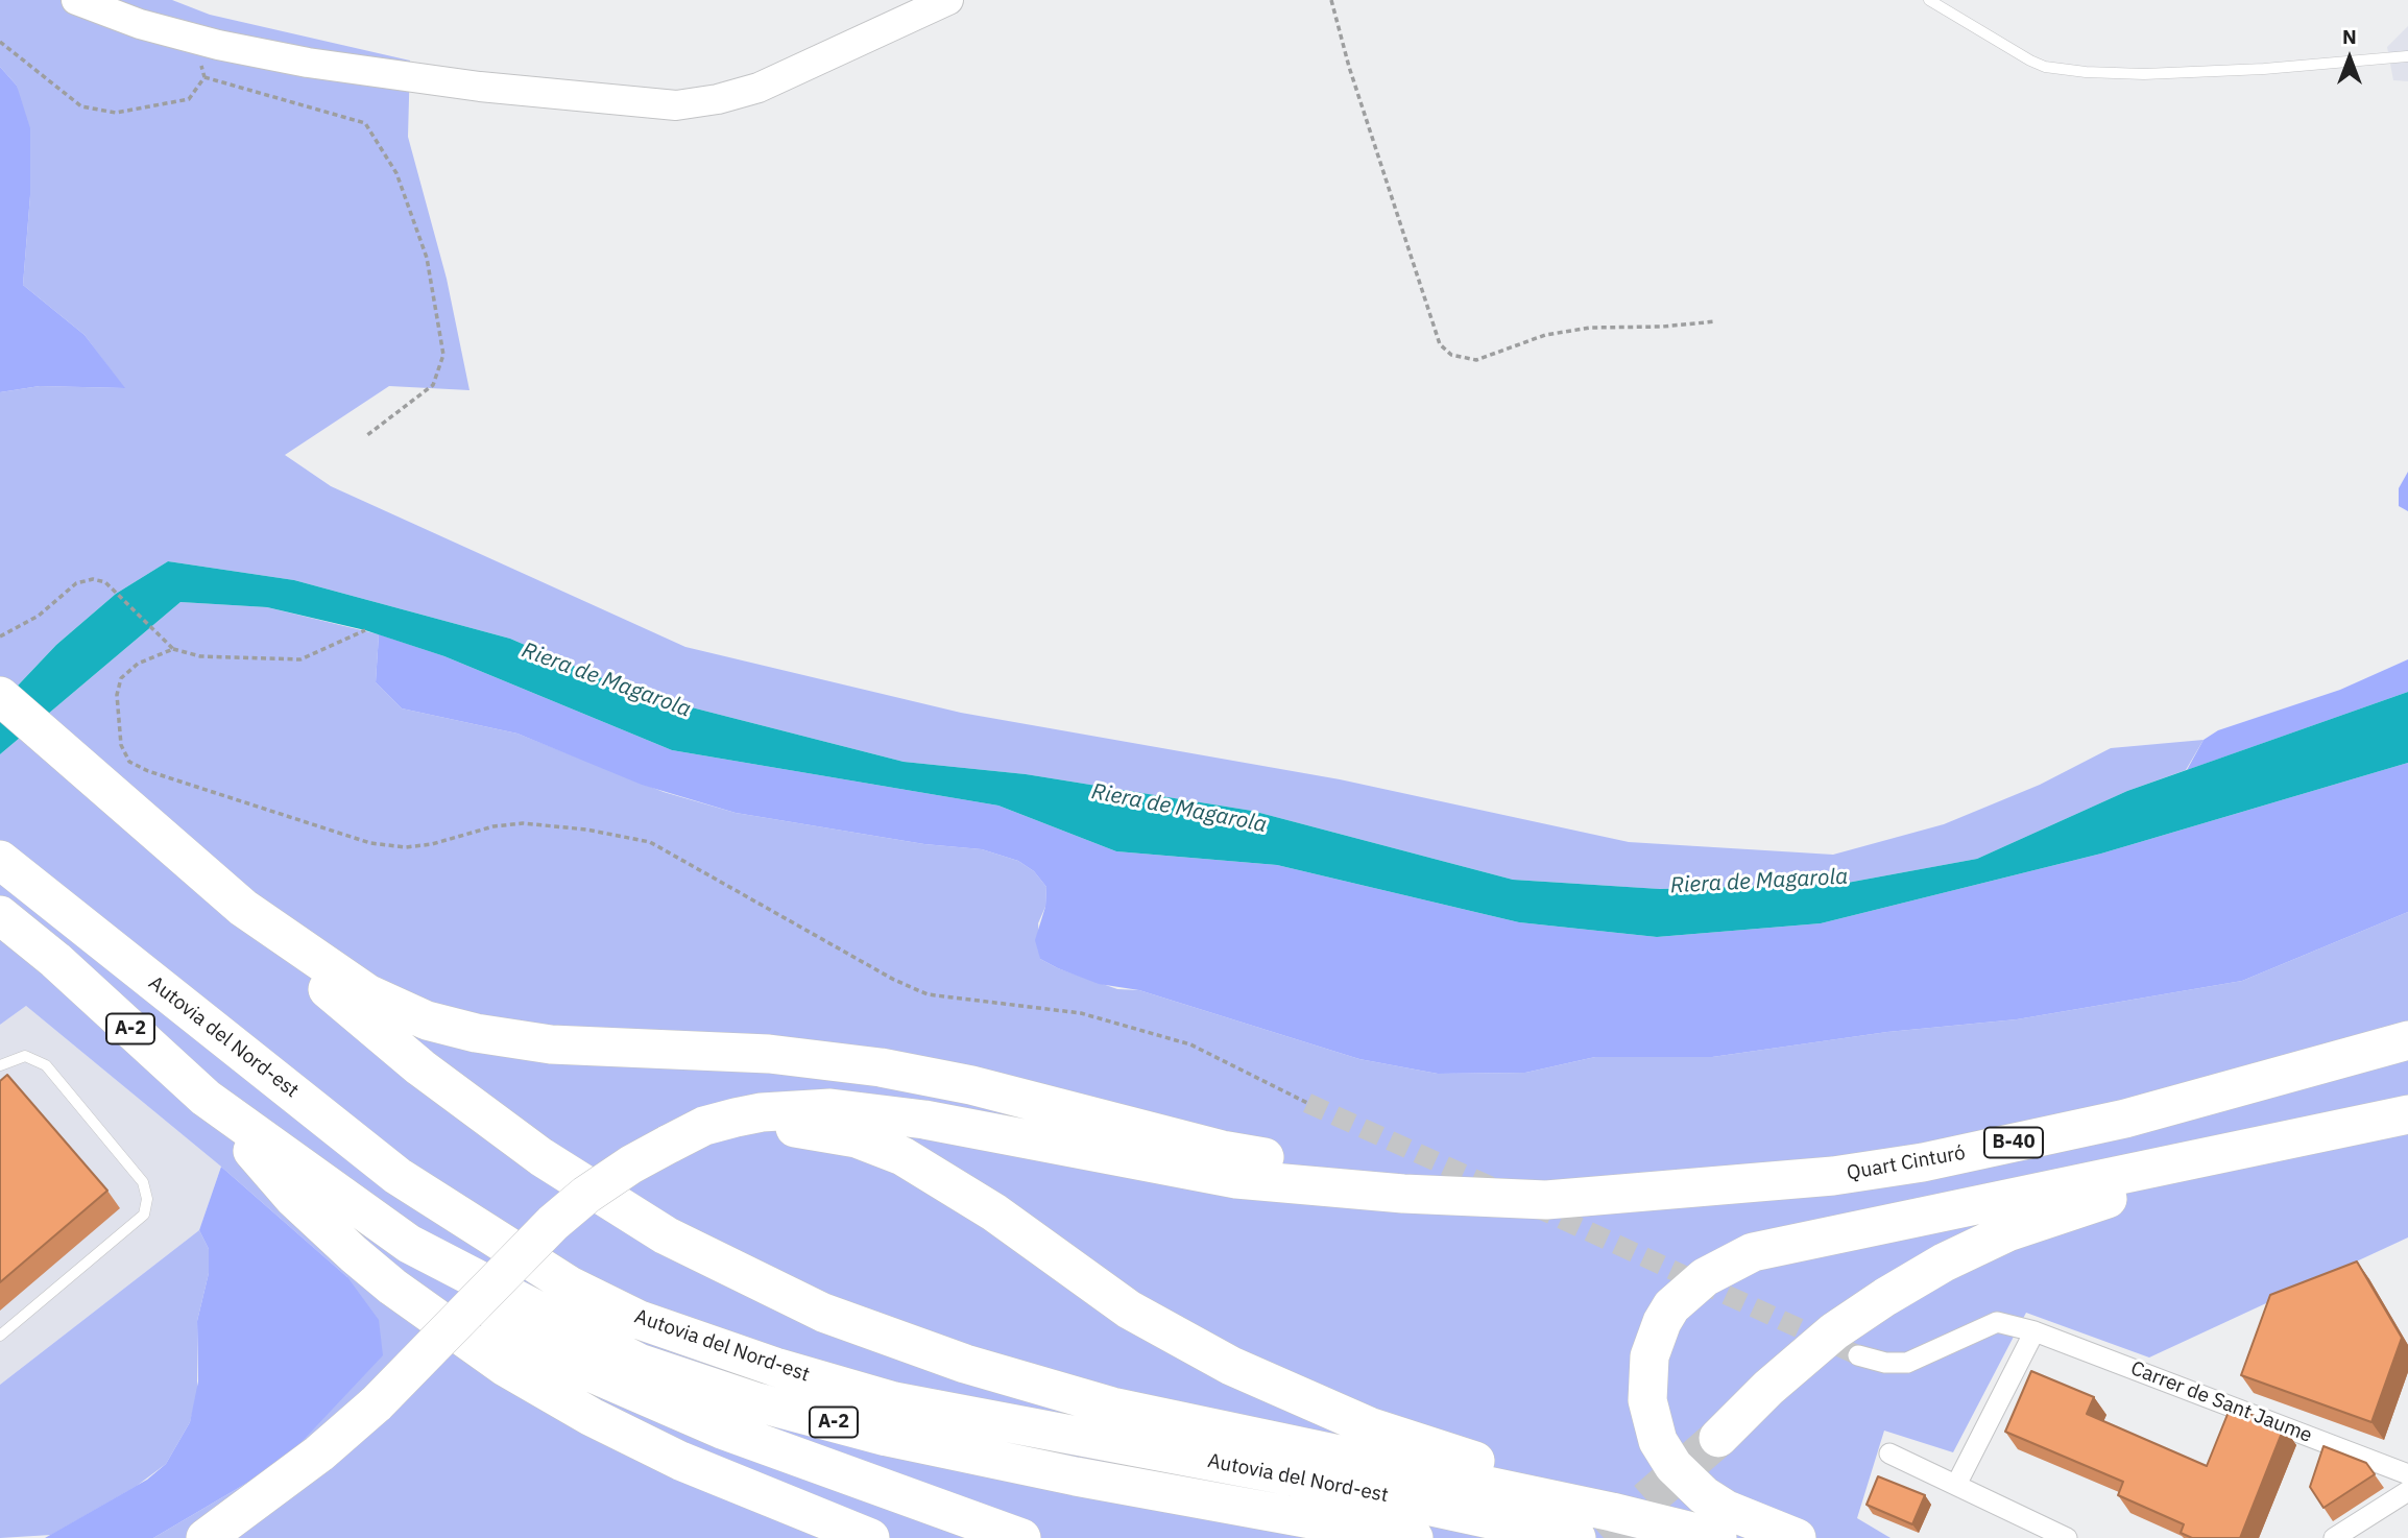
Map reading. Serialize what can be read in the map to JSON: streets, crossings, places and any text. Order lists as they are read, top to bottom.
{
  "streets": {
    "highway": [
      "A-2",
      "Autovia del Nord-est",
      "B-40",
      "Quart Cinturó"
    ],
    "street": ["Carrer de Sant Jaume"]
  },
  "water": ["Riera de Magarola"],
  "north": "top"
}
